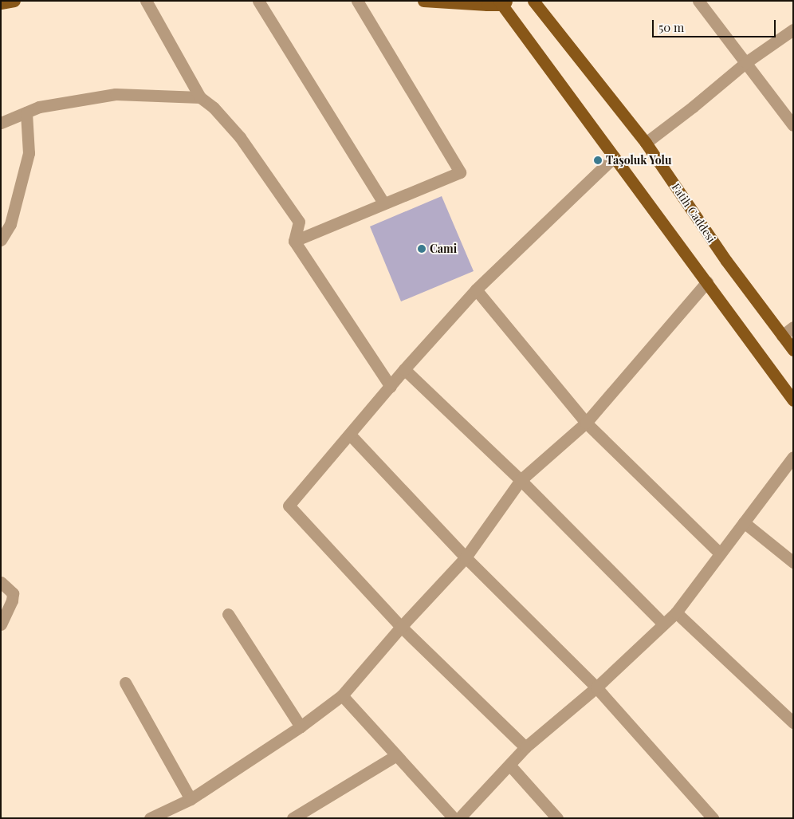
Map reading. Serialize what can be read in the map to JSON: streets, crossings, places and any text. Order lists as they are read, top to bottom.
{
  "streets": {
    "main road": ["Fatih Caddesi"]
  },
  "places": ["Taşoluk Yolu", "Cami"],
  "scale_bar": "50 m"
}
